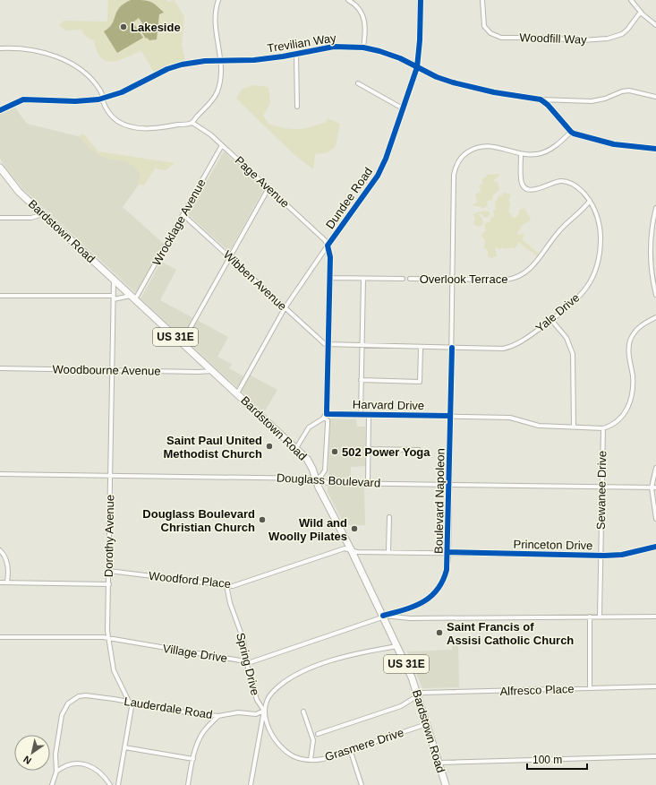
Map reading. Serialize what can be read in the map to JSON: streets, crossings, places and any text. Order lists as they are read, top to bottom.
{
  "streets": {
    "main road": ["Bardstown Road", "US 31E"],
    "street": [
      "Woodfill Way",
      "Trevilian Way",
      "Page Avenue",
      "Dundee Road",
      "Wrocklage Avenue",
      "Overlook Terrace",
      "Wibben Avenue",
      "Yale Drive",
      "Woodbourne Avenue",
      "Harvard Drive",
      "Douglass Boulevard",
      "Sewanee Drive",
      "Boulevard Napoleon",
      "Dorothy Avenue",
      "Princeton Drive",
      "Woodford Place",
      "Village Drive",
      "Spring Drive",
      "Alfresco Place",
      "Lauderdale Road",
      "Grasmere Drive"
    ]
  },
  "crossings": [
    ["Trevilian Way", "Dundee Road"],
    ["Page Avenue", "Dundee Road"],
    ["Page Avenue", "Wrocklage Avenue"],
    ["Dundee Road", "Bardstown Road"],
    ["Dundee Road", "Overlook Terrace"],
    ["Dundee Road", "Wibben Avenue"],
    ["Dundee Road", "Yale Drive"],
    ["Dundee Road", "Harvard Drive"],
    ["Dundee Road", "Douglass Boulevard"],
    ["Wrocklage Avenue", "Bardstown Road"],
    ["Wrocklage Avenue", "Wibben Avenue"],
    ["Bardstown Road", "Woodbourne Avenue"],
    ["Bardstown Road", "Douglass Boulevard"],
    ["Bardstown Road", "Boulevard Napoleon"],
    ["Bardstown Road", "Dorothy Avenue"],
    ["Bardstown Road", "Princeton Drive"],
    ["Bardstown Road", "Woodford Place"],
    ["Bardstown Road", "Village Drive"],
    ["Bardstown Road", "Alfresco Place"],
    ["Bardstown Road", "Grasmere Drive"],
    ["Overlook Terrace", "Yale Drive"],
    ["Overlook Terrace", "Boulevard Napoleon"],
    ["Wibben Avenue", "Yale Drive"],
    ["Yale Drive", "Boulevard Napoleon"],
    ["Woodbourne Avenue", "Dorothy Avenue"],
    ["Harvard Drive", "Sewanee Drive"],
    ["Harvard Drive", "Boulevard Napoleon"],
    ["Douglass Boulevard", "Sewanee Drive"],
    ["Douglass Boulevard", "Boulevard Napoleon"],
    ["Douglass Boulevard", "Dorothy Avenue"],
    ["Sewanee Drive", "Princeton Drive"],
    ["Boulevard Napoleon", "Princeton Drive"],
    ["Boulevard Napoleon", "Village Drive"],
    ["Dorothy Avenue", "Woodford Place"],
    ["Dorothy Avenue", "Village Drive"],
    ["Dorothy Avenue", "Lauderdale Road"],
    ["Princeton Drive", "Woodford Place"],
    ["Woodford Place", "Spring Drive"],
    ["Village Drive", "Spring Drive"],
    ["Spring Drive", "Lauderdale Road"],
    ["Spring Drive", "Grasmere Drive"],
    ["Lauderdale Road", "Grasmere Drive"]
  ],
  "places": [
    "Lakeside",
    "Saint Paul United Methodist Church",
    "502 Power Yoga",
    "Douglass Boulevard Christian Church",
    "Wild and Woolly Pilates",
    "Saint Francis of Assisi Catholic Church"
  ],
  "scale_bar": "100 m",
  "north": "bottom left"
}
